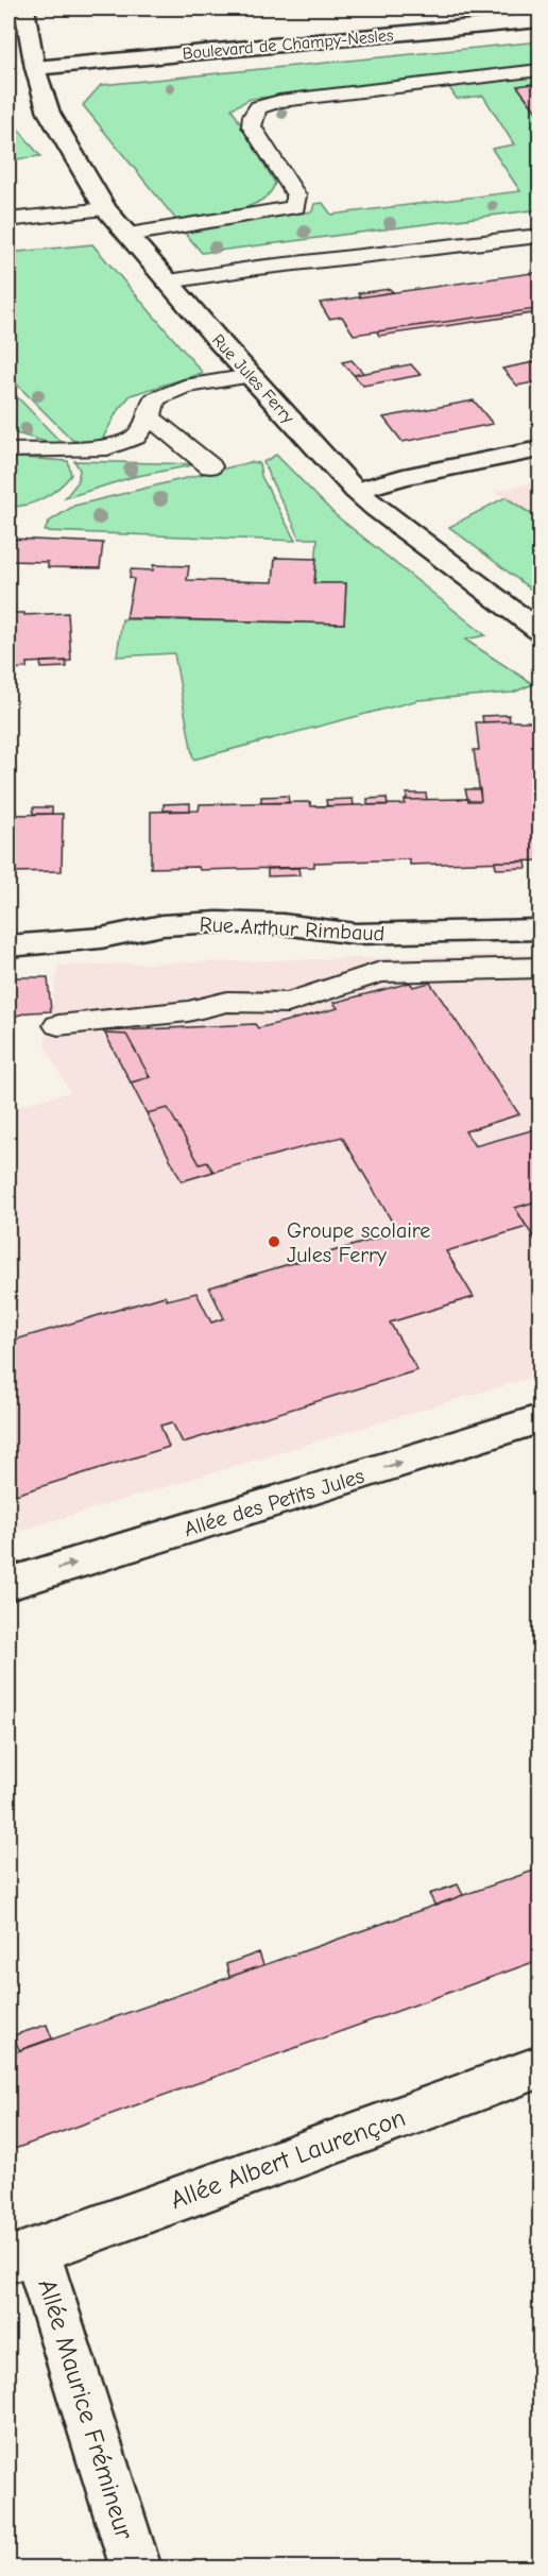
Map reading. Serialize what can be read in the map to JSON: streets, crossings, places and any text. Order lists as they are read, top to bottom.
{
  "streets": {
    "street": [
      "Boulevard de Champy-Nesles",
      "Rue Jules Ferry",
      "Rue Arthur Rimbaud",
      "Allée des Petits Jules",
      "Allée Albert Laurençon",
      "Allée Maurice Frémineur"
    ]
  },
  "crossings": [
    ["Boulevard de Champy-Nesles", "Rue Jules Ferry"],
    ["Allée Albert Laurençon", "Allée Maurice Frémineur"]
  ],
  "one_way": ["Allée des Petits Jules"],
  "places": ["Groupe scolaire Jules Ferry"]
}
